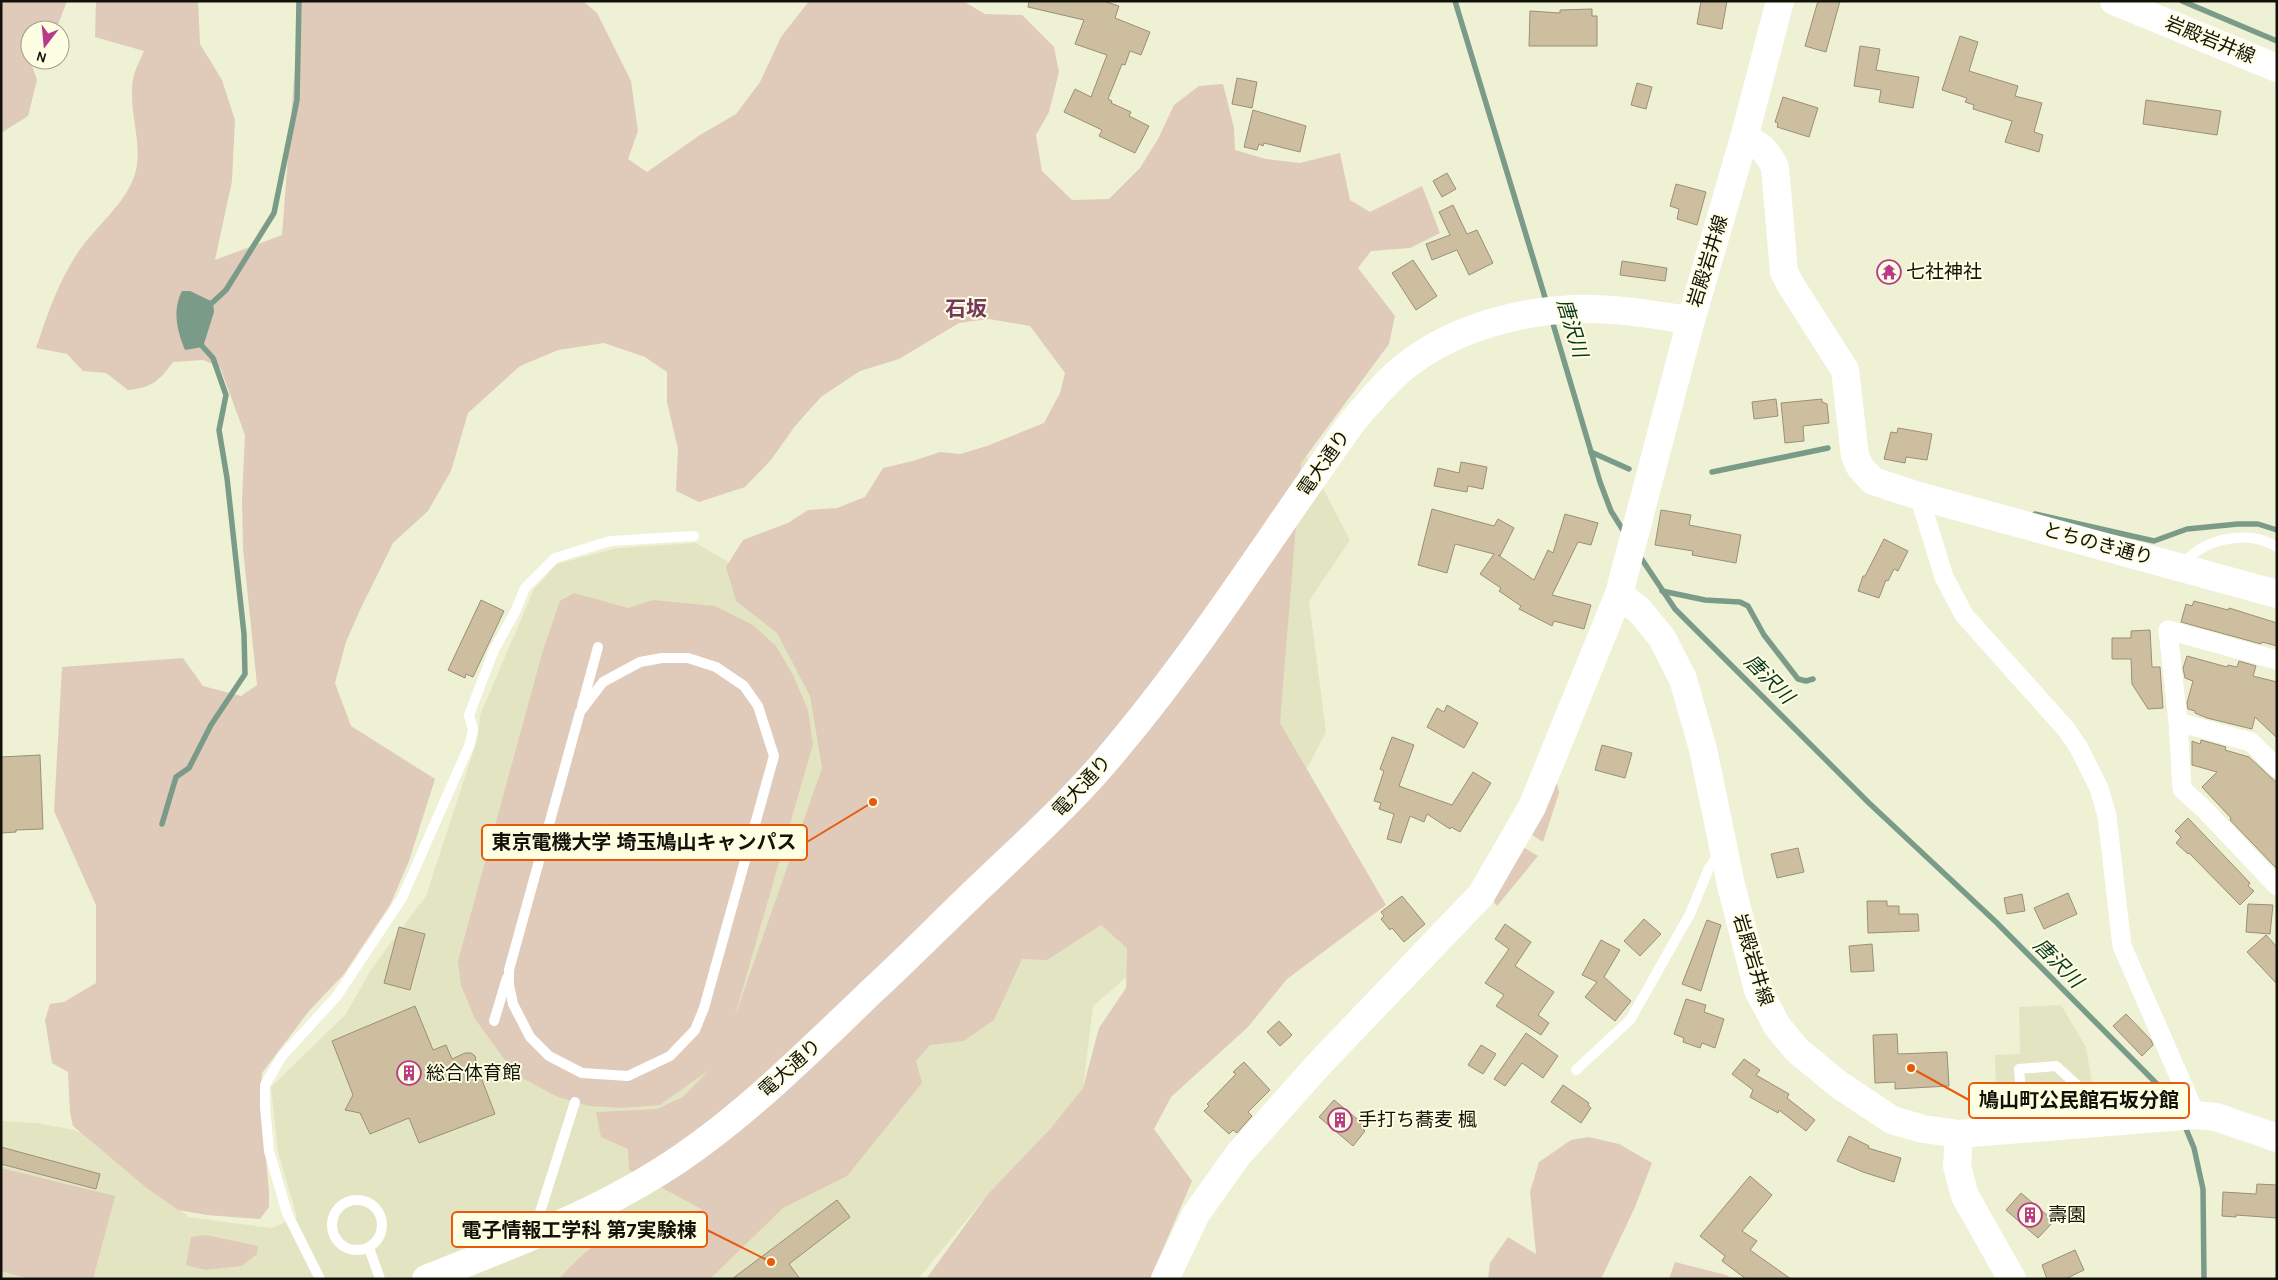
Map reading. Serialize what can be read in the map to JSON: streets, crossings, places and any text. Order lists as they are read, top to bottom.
{
  "streets": {
    "street": ["岩殿岩井線", "電大通り", "とちのき通り"]
  },
  "crossings": [
    ["岩殿岩井線", "電大通り"],
    ["岩殿岩井線", "とちのき通り"]
  ],
  "districts": ["石坂"],
  "water": ["唐沢川"],
  "places": {
    "temple": ["七社神社"],
    "other": ["東京電機大学 埼玉鳩山キャンパス", "鳩山町公民館石坂分館", "電子情報工学科 第7実験棟"],
    "building": ["総合体育館", "手打ち蕎麦 楓", "壽園"]
  },
  "north": "bottom"
}
